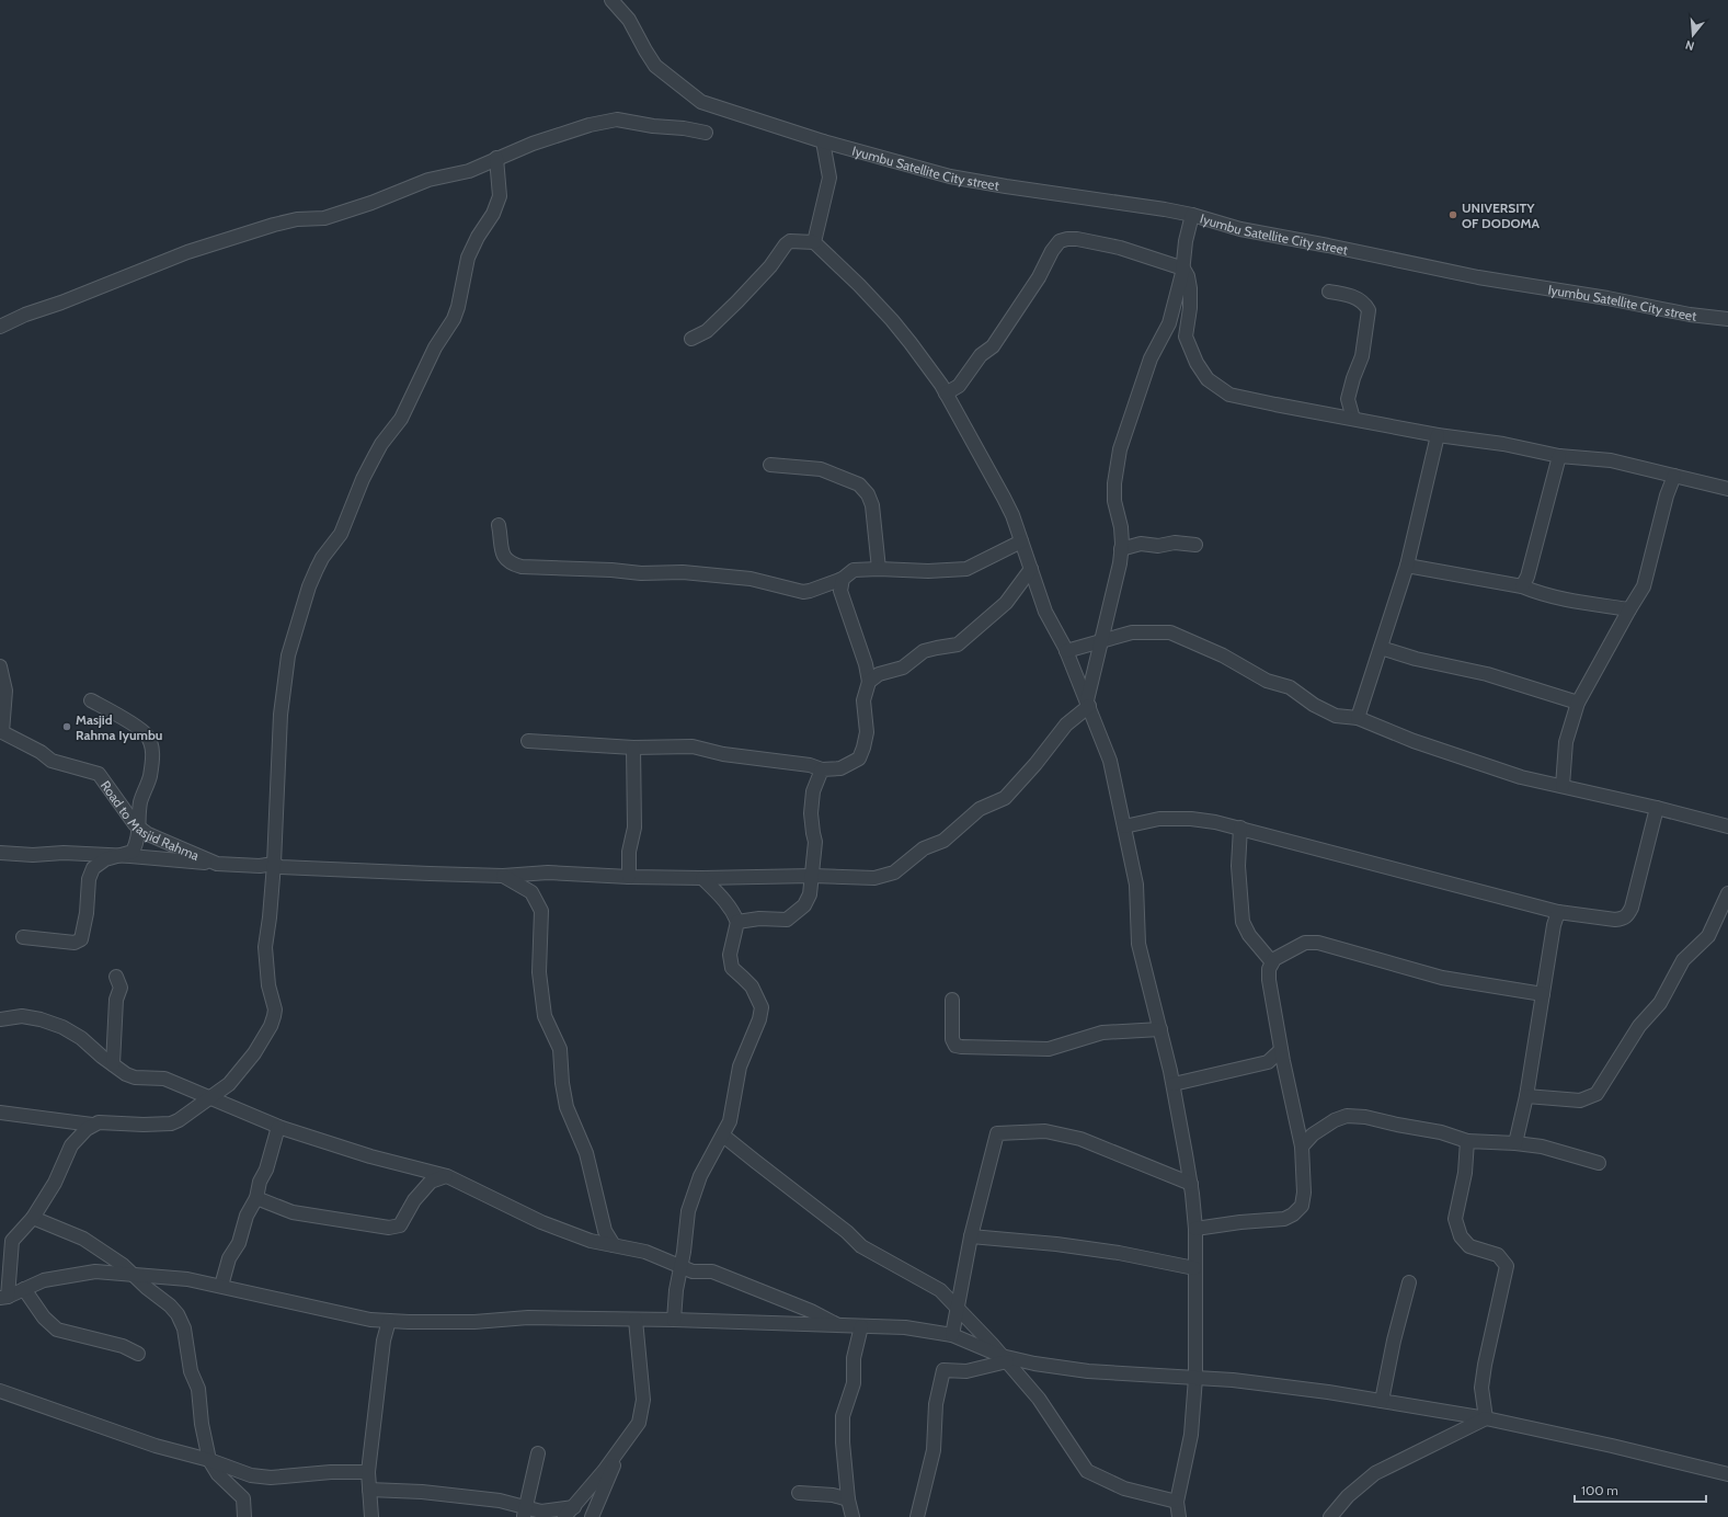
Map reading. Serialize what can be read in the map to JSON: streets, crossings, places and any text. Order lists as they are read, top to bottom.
{
  "streets": {
    "street": ["Iyumbu Satellite City street", "Road to Masjid Rahma"]
  },
  "places": ["UNIVERSITY OF DODOMA", "Masjid Rahma Iyumbu"],
  "scale_bar": "100 m",
  "north": "bottom"
}
